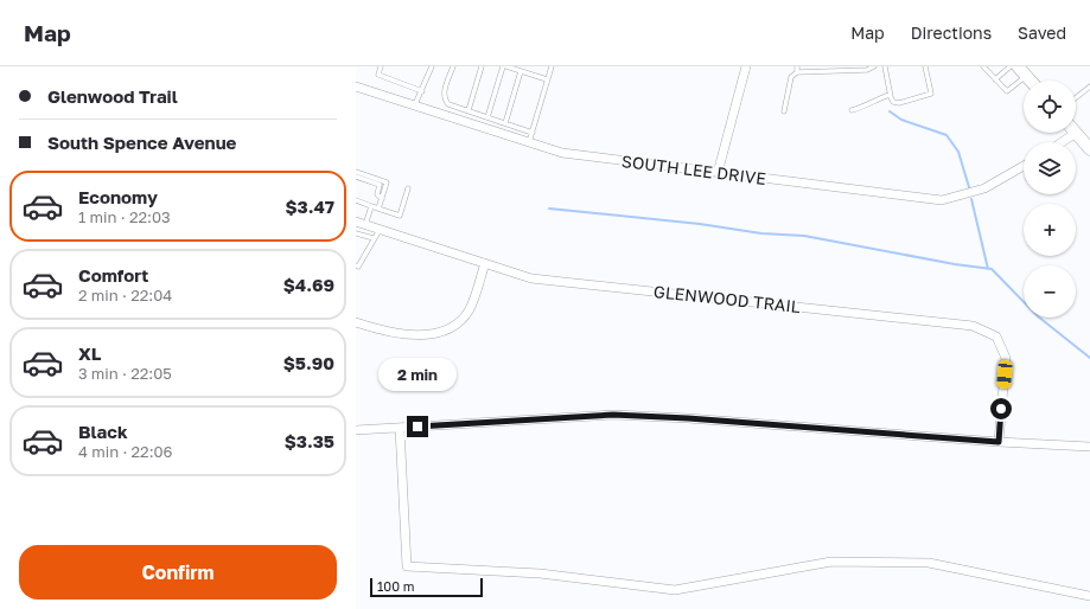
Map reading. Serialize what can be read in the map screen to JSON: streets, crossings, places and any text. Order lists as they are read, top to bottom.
{
  "streets": {
    "street": ["SOUTH LEE DRIVE", "GLENWOOD TRAIL"]
  },
  "scale_bar": "100 m",
  "page": {
    "header": "Map",
    "nav": ["Map", "Directions", "Saved"],
    "banner": ["Glenwood Trail", "South Spence Avenue"],
    "map_buttons": ["+", "−"],
    "list": [
      {
        "name": "Economy",
        "note": "1 min · 22:03",
        "value": "$3.47"
      },
      {
        "name": "Comfort",
        "note": "2 min · 22:04",
        "value": "$4.69"
      },
      {
        "name": "XL",
        "note": "3 min · 22:05",
        "value": "$5.90"
      },
      {
        "name": "Black",
        "note": "4 min · 22:06",
        "value": "$3.35"
      }
    ],
    "bubble": "2 min",
    "buttons": "Confirm",
    "scale": "100 m"
  }
}
